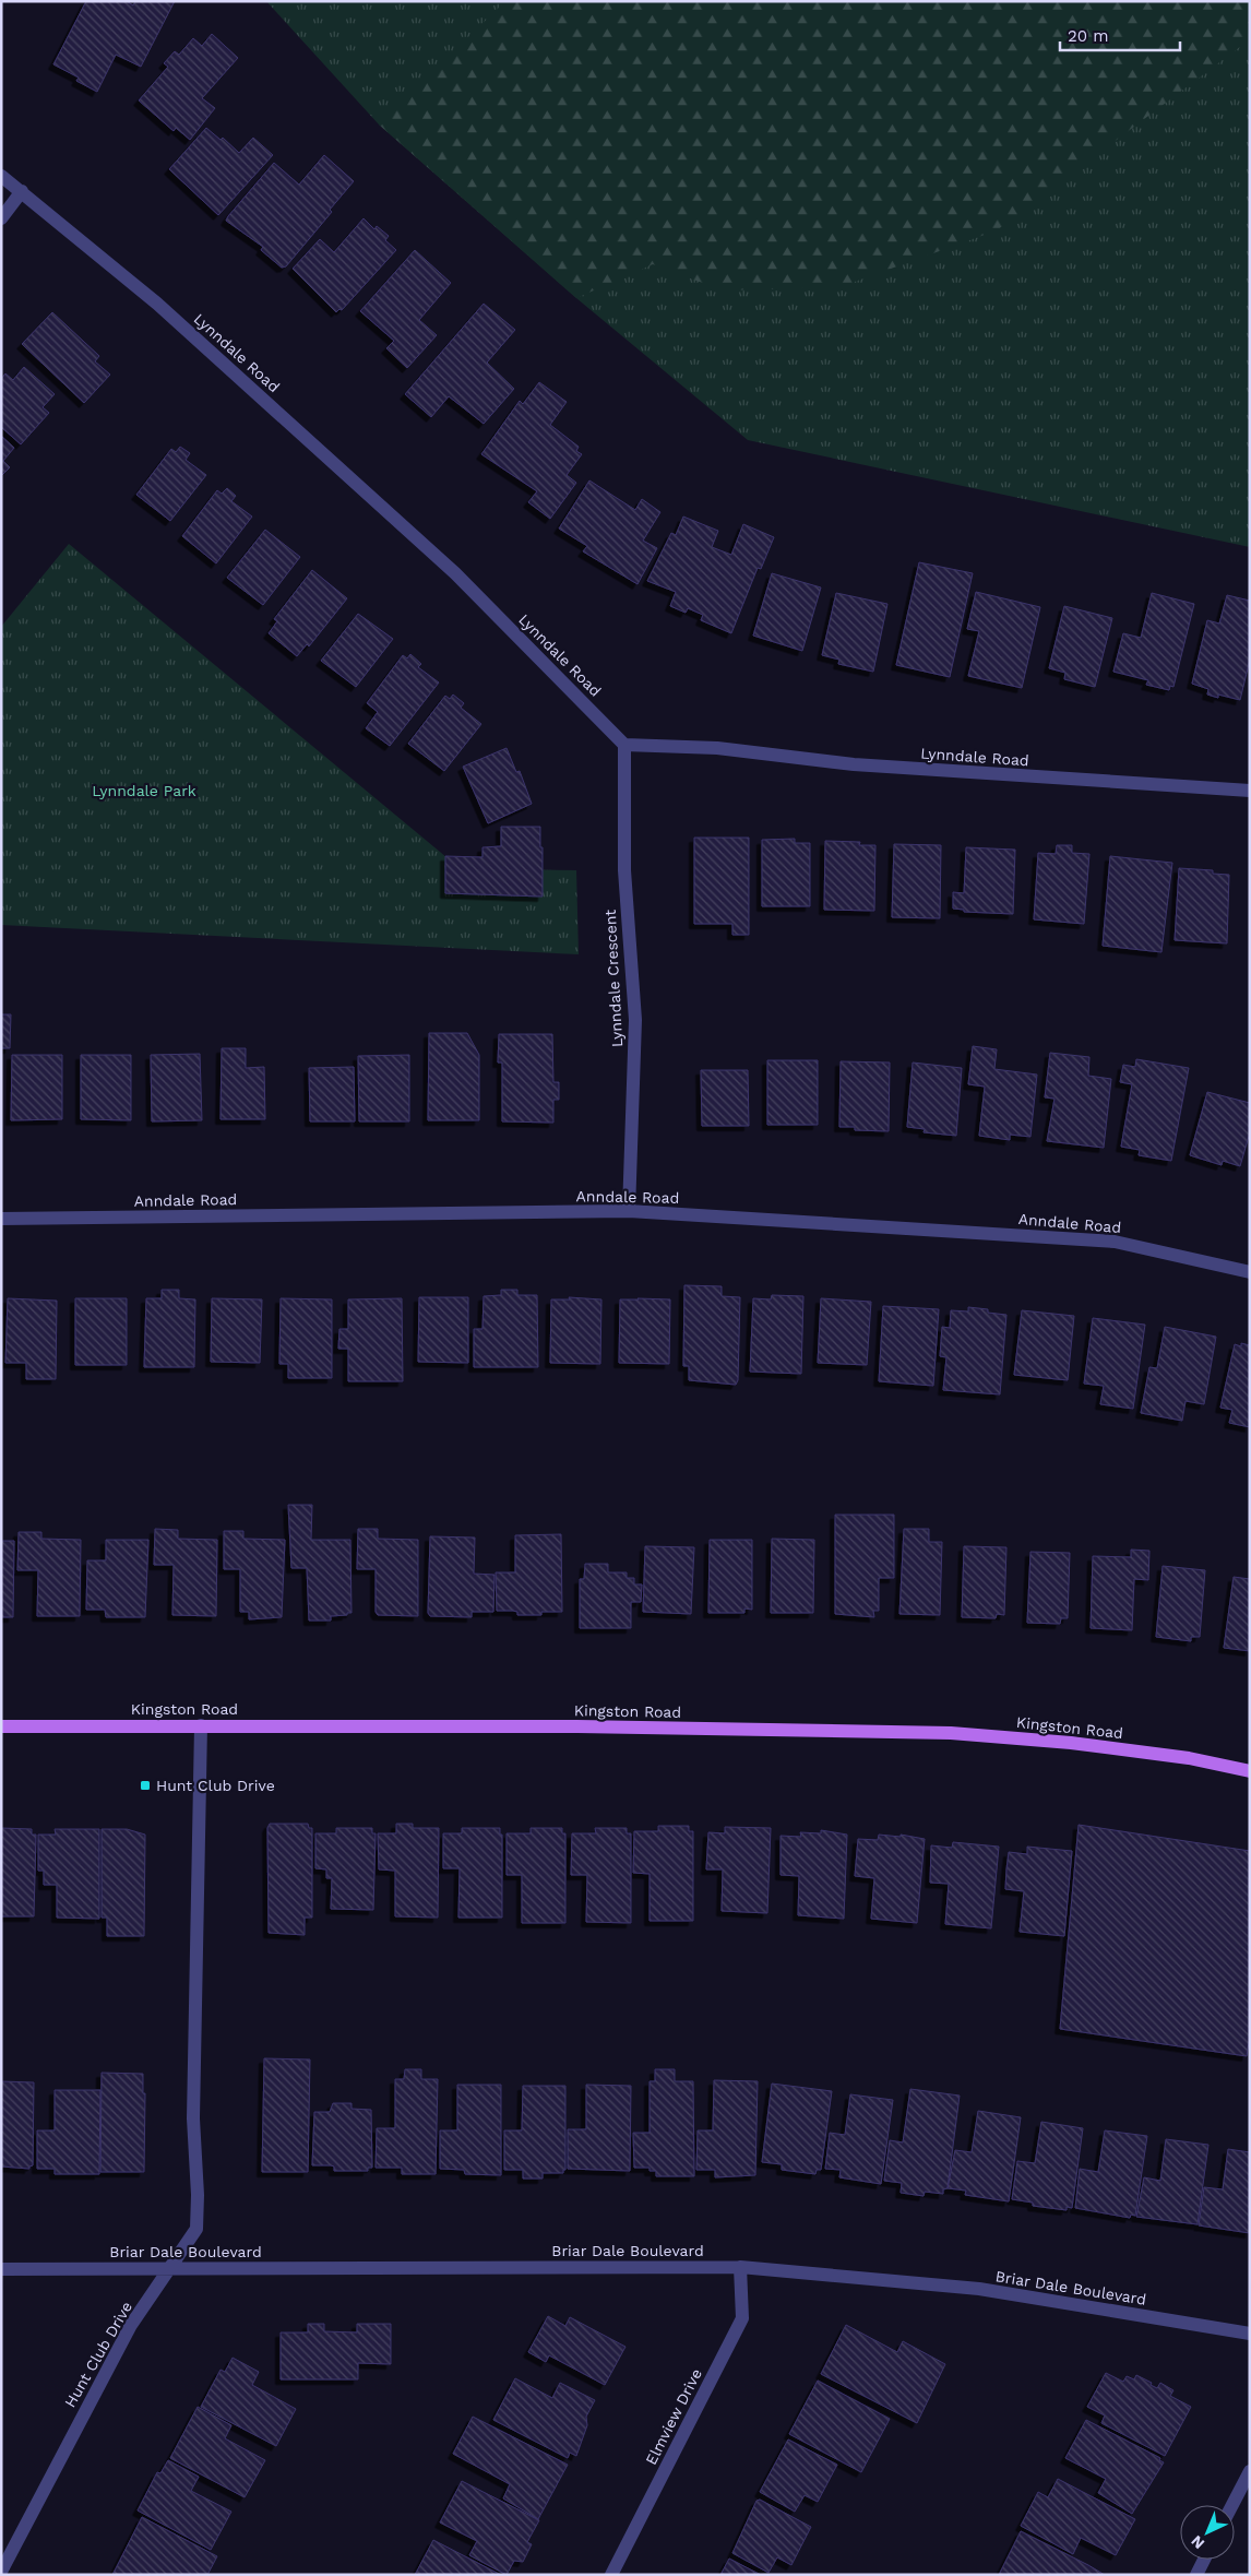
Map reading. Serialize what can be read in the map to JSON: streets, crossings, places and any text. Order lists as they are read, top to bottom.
{
  "streets": {
    "main road": ["Kingston Road"],
    "street": [
      "Lynndale Road",
      "Lynndale Crescent",
      "Anndale Road",
      "Briar Dale Boulevard",
      "Hunt Club Drive",
      "Elmview Drive"
    ]
  },
  "crossings": [
    ["Lynndale Road", "Lynndale Crescent"],
    ["Lynndale Crescent", "Anndale Road"],
    ["Kingston Road", "Hunt Club Drive"],
    ["Briar Dale Boulevard", "Hunt Club Drive"],
    ["Briar Dale Boulevard", "Elmview Drive"]
  ],
  "parks": ["Lynndale Park"],
  "places": {
    "transit": ["Hunt Club Drive"]
  },
  "scale_bar": "20 m",
  "north": "bottom left"
}
